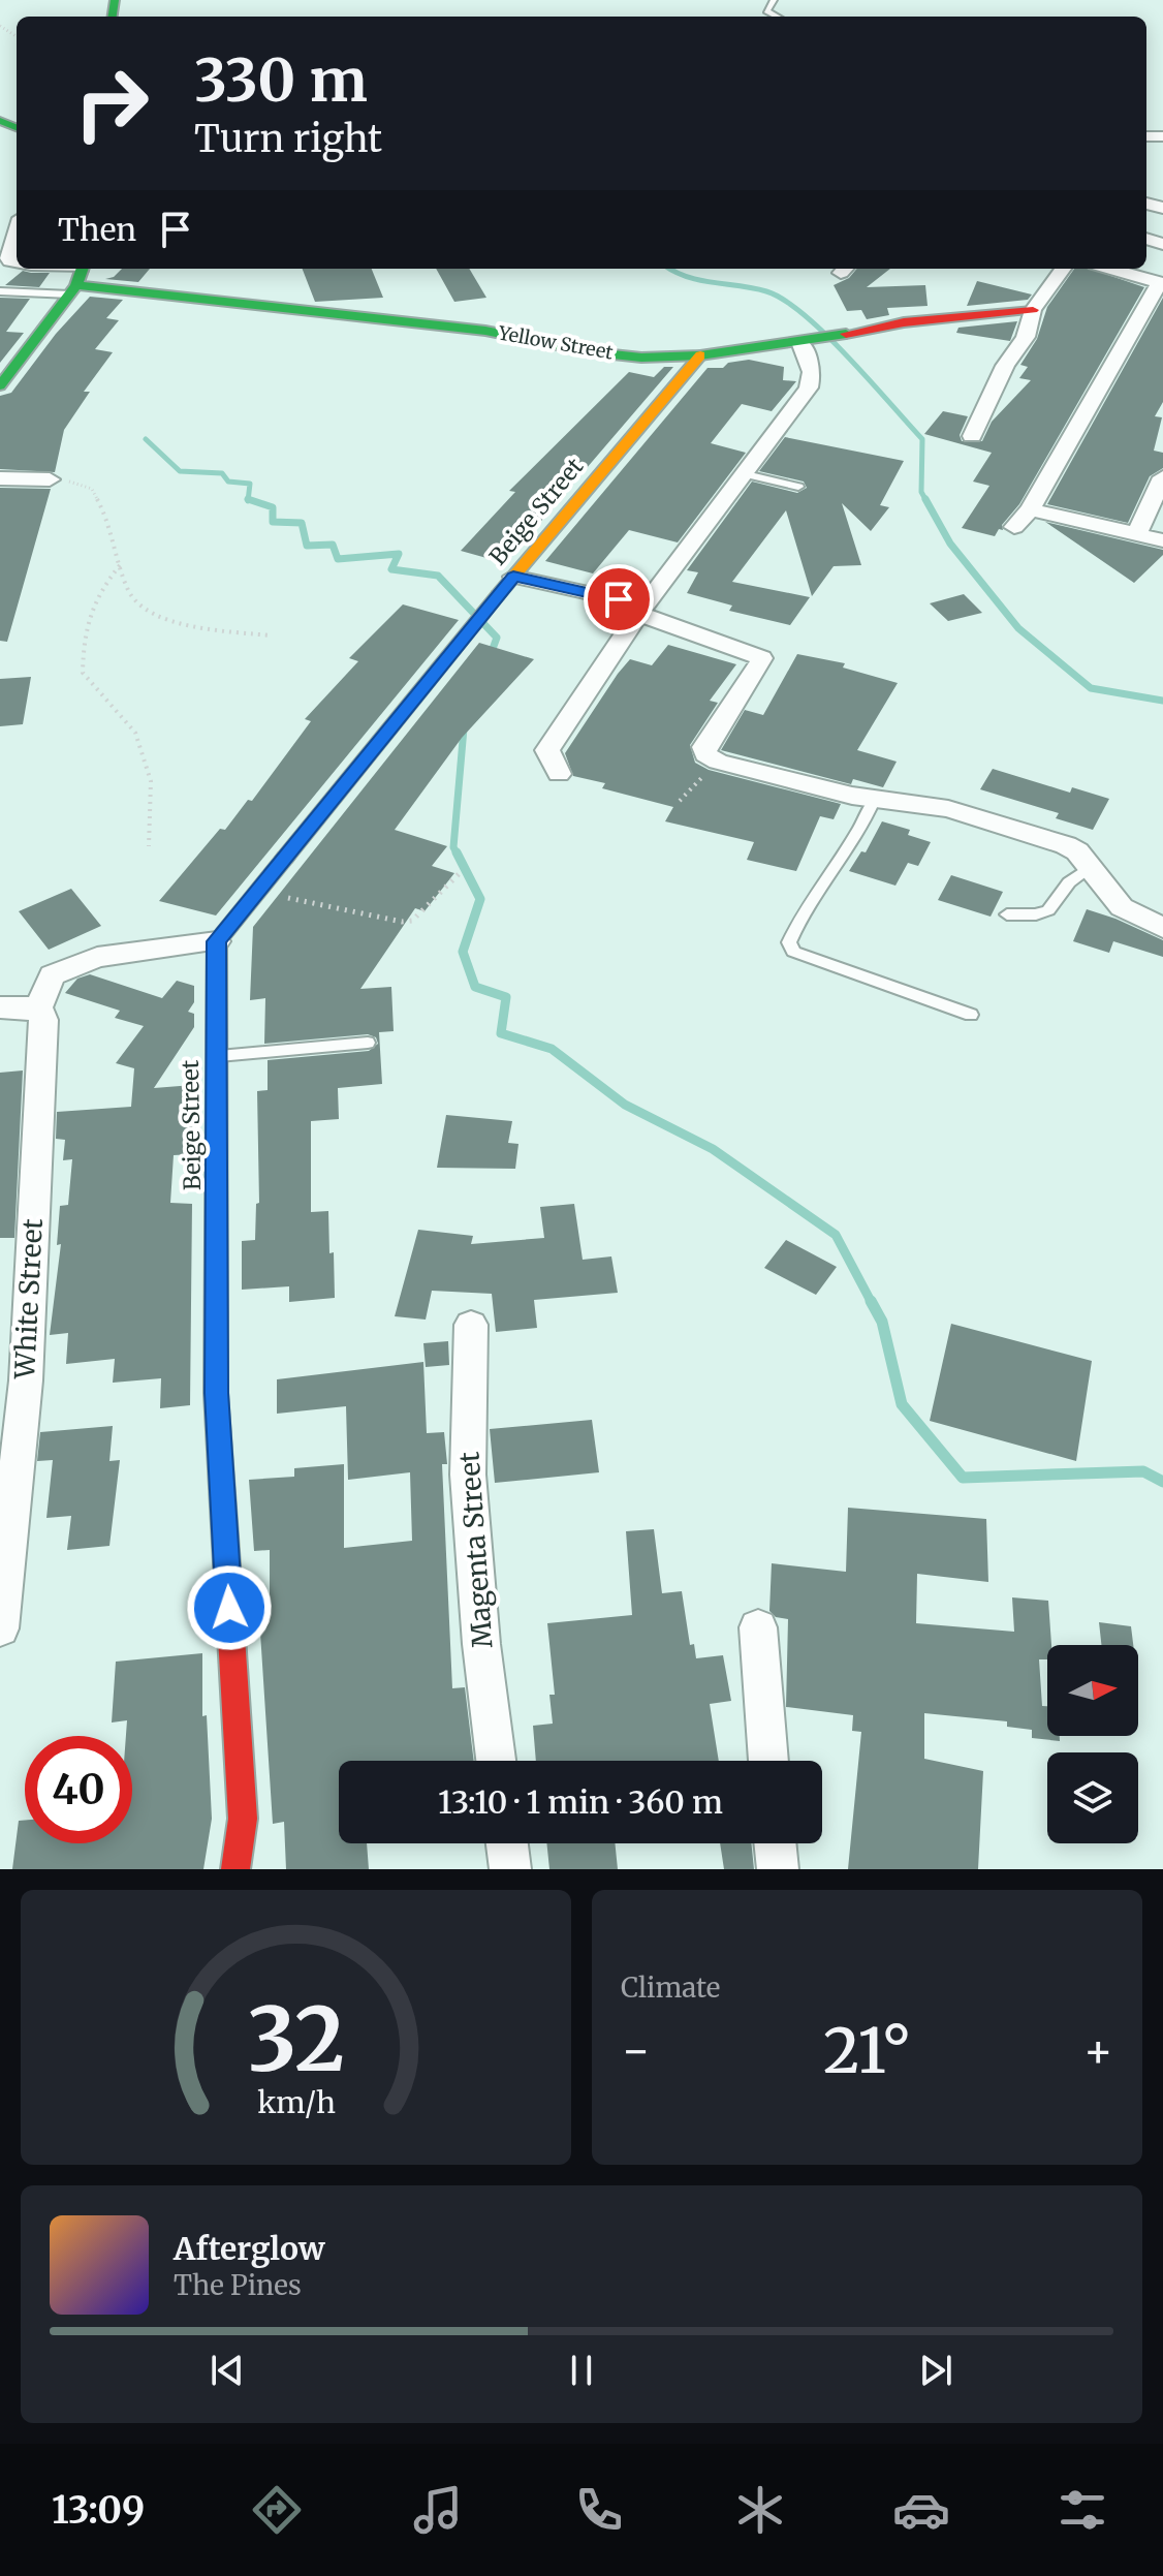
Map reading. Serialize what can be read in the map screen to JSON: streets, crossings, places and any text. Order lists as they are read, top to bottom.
{
  "streets": {
    "street": [
      "Yellow Street",
      "Beige Street",
      "White Street",
      "Magenta Street"
    ]
  },
  "crossings": [
    ["Yellow Street", "Beige Street"]
  ],
  "north": "right",
  "page": {
    "turn": ["330 m", "Turn right"],
    "then": "Then",
    "limit": "40",
    "trip": "13:10 · 1 min · 360 m",
    "tile": "Climate",
    "heat": ["−", "21°", "+"],
    "song": ["Afterglow", "The Pines"],
    "tabs": "13:09",
    "gauge": ["32", "km/h"]
  }
}
